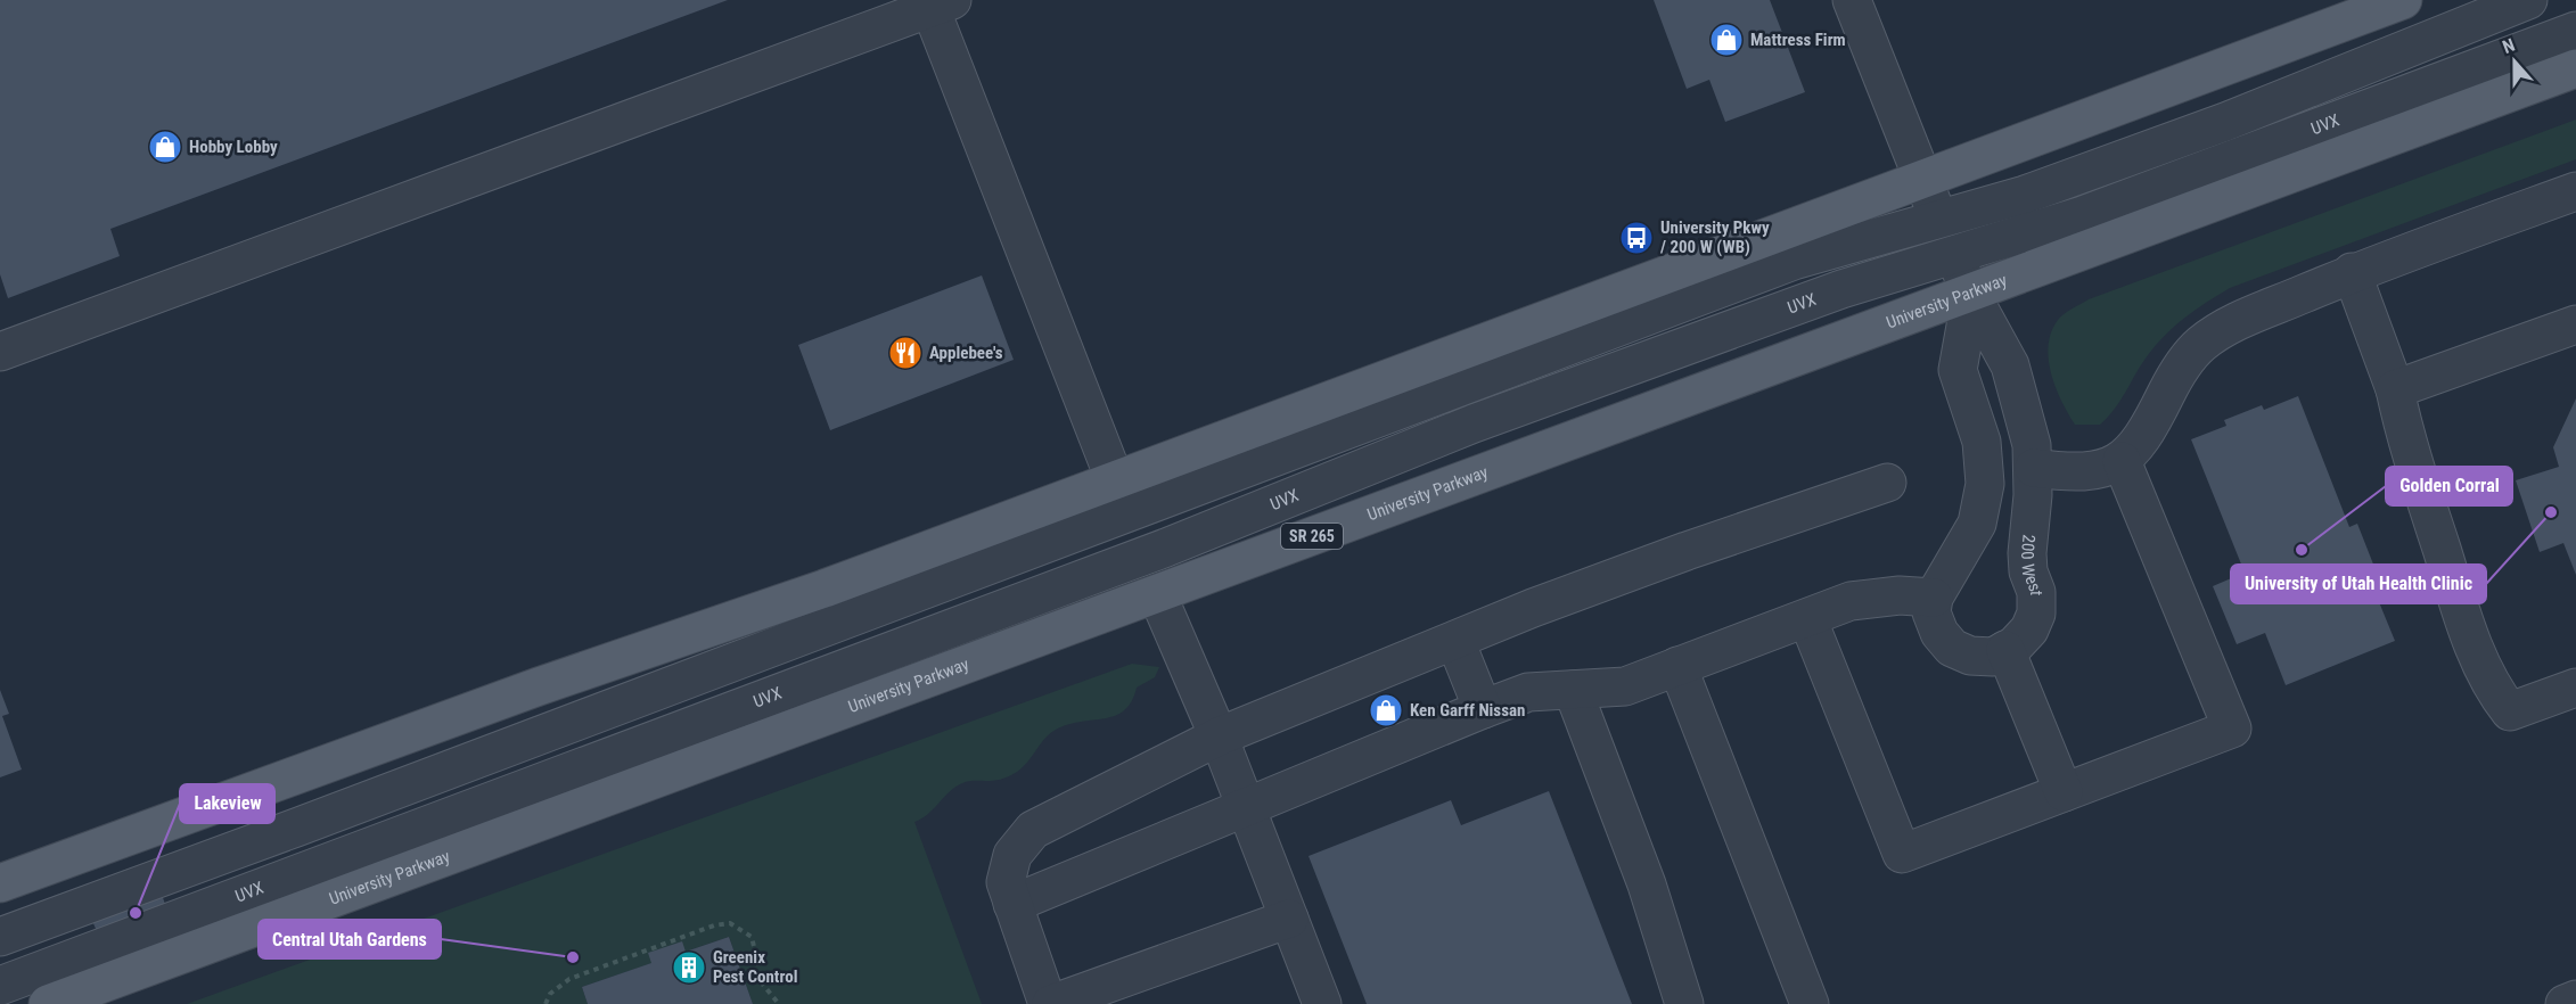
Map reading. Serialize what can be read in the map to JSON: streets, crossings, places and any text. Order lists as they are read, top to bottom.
{
  "streets": {
    "main road": ["University Parkway", "SR 265"],
    "street": ["UVX", "200 West"]
  },
  "crossings": [
    ["UVX", "200 West"],
    ["University Parkway", "200 West"]
  ],
  "places": {
    "shop": ["Mattress Firm", "Hobby Lobby", "Ken Garff Nissan"],
    "bus stop": ["University Pkwy / 200 W (WB)"],
    "restaurant": ["Applebee's"],
    "other": [
      "University of Utah Health Clinic",
      "Golden Corral",
      "Lakeview",
      "Central Utah Gardens"
    ],
    "building": ["Greenix Pest Control"]
  },
  "north": "top"
}
